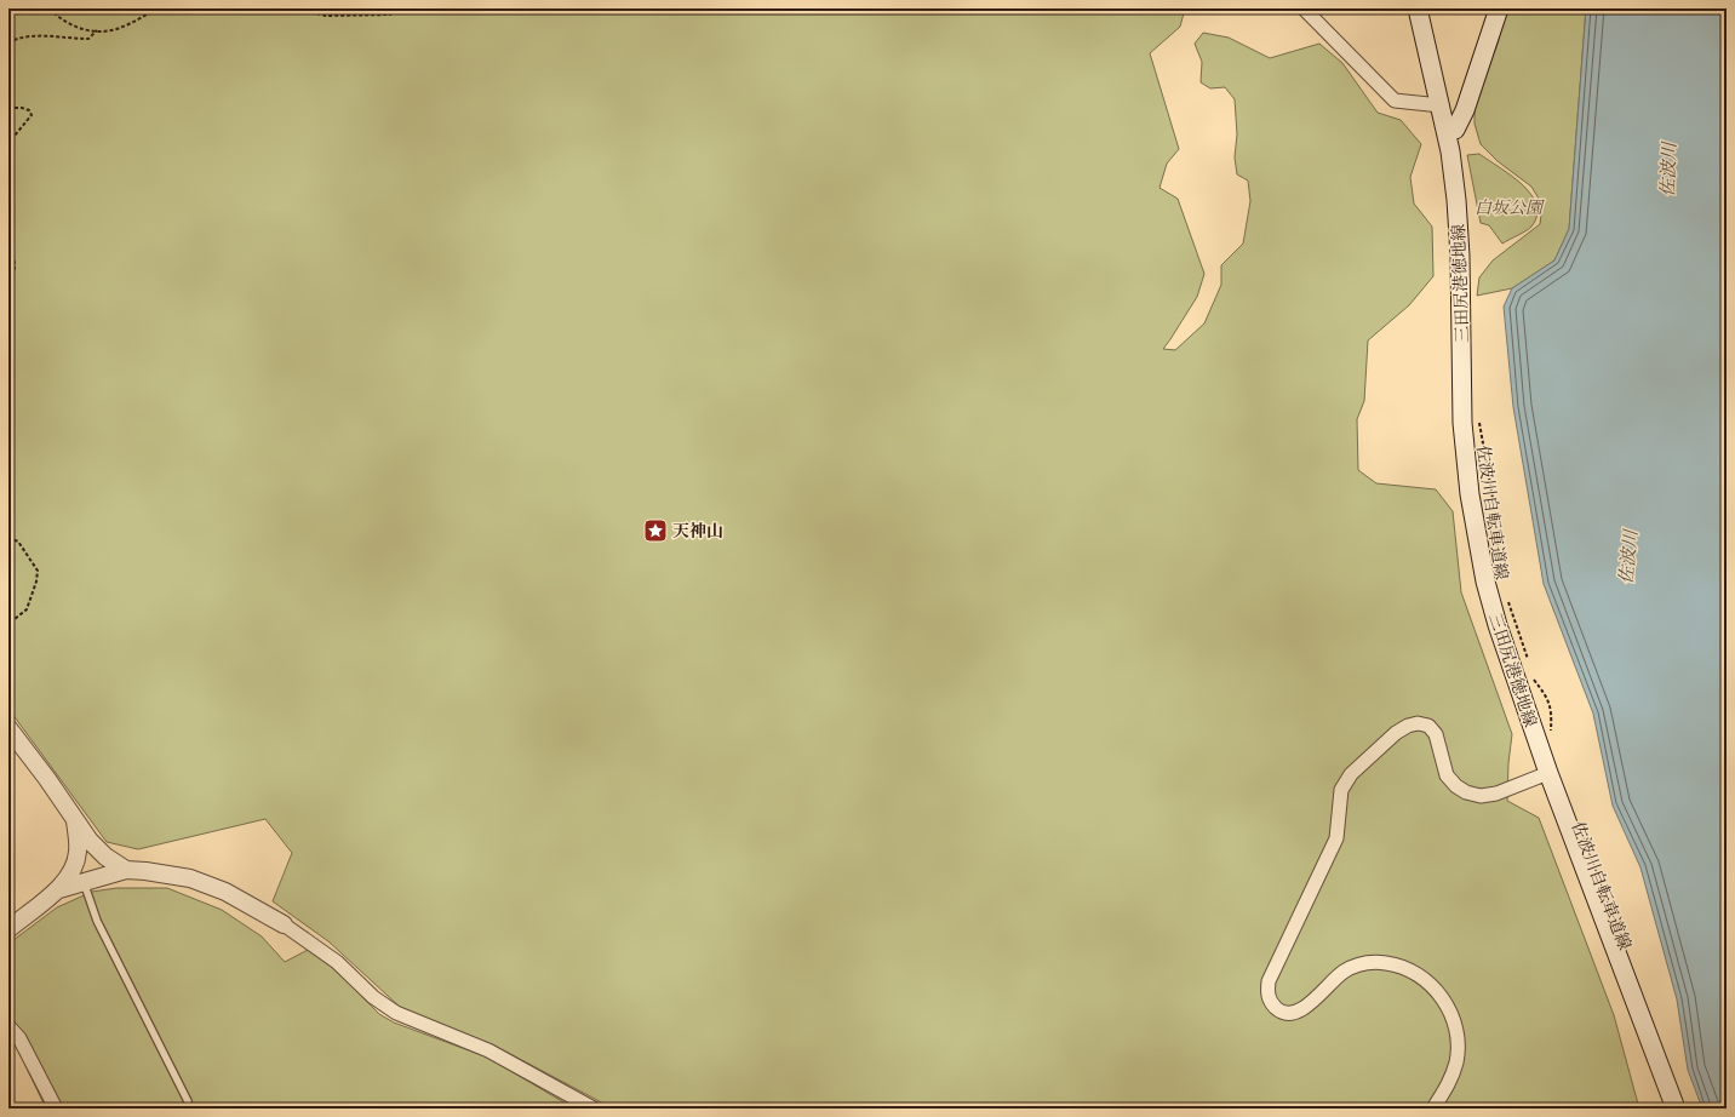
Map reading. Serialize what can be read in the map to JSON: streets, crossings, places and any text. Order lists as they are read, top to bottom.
{
  "streets": {
    "main road": ["三田尻港徳地線"],
    "path": ["佐波川自転車道線"]
  },
  "water": ["佐波川"],
  "parks": ["白坂公園"],
  "places": {
    "place": ["天神山"]
  }
}
